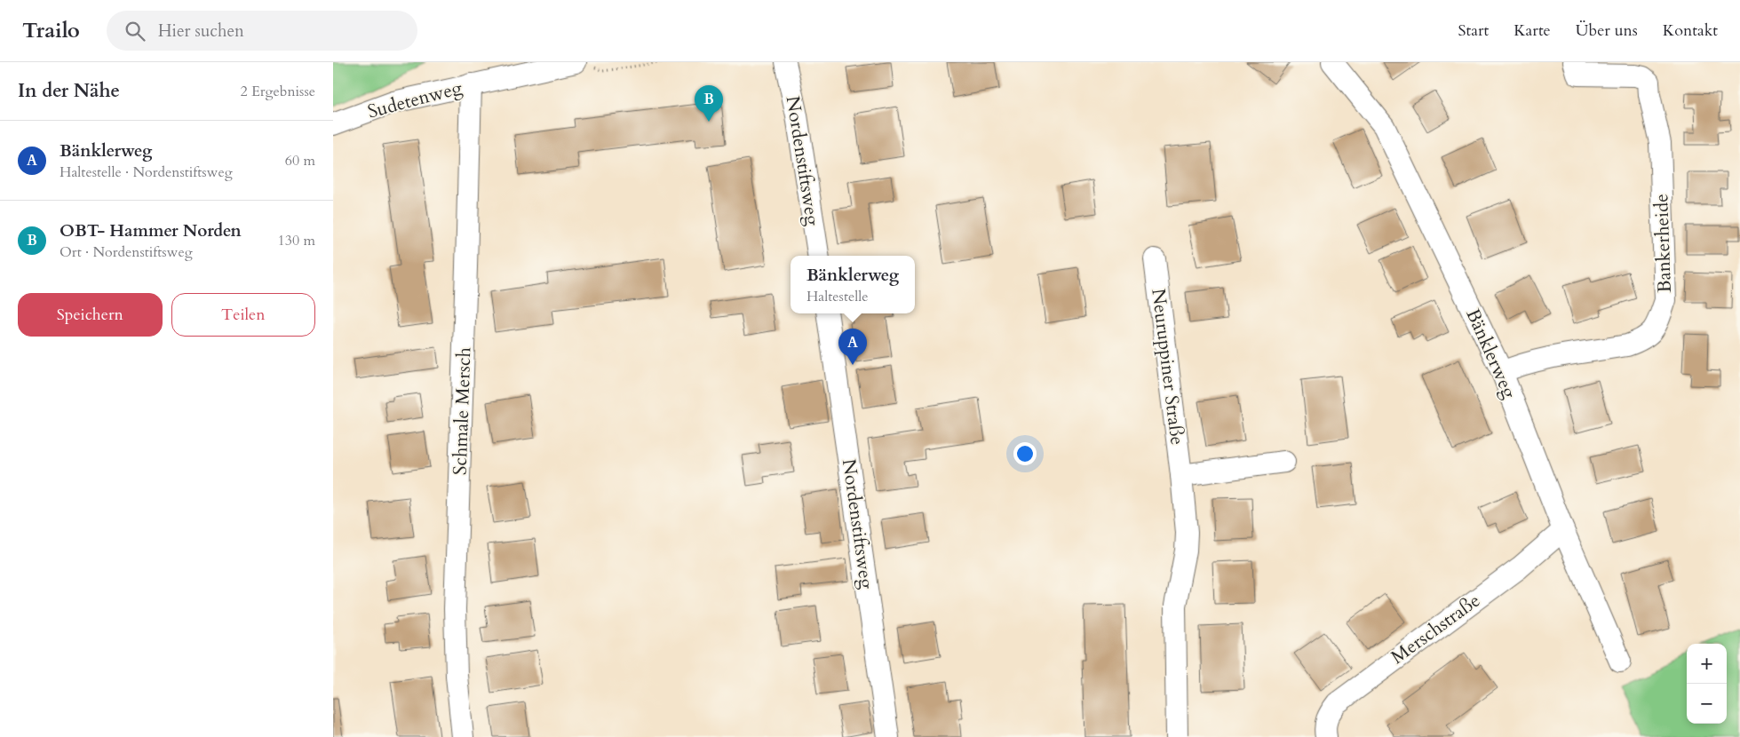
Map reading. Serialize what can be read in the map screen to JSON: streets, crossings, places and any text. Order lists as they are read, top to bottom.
{
  "streets": {
    "street": [
      "Sudetenweg",
      "Nordenstiftsweg",
      "Bankerheide",
      "Bänklerweg",
      "Neuruppiner Straße",
      "Schmale Mersch",
      "Merschstraße"
    ]
  },
  "crossings": [
    ["Sudetenweg", "Schmale Mersch"],
    ["Bankerheide", "Bänklerweg"],
    ["Bänklerweg", "Merschstraße"]
  ],
  "page": {
    "header": "Trailo",
    "search": "Hier suchen",
    "nav": [
      "Start",
      "Karte",
      "Über uns",
      "Kontakt"
    ],
    "heading": ["In der Nähe", "2 Ergebnisse"],
    "pins": ["B", "A"],
    "list": [
      {
        "mark": "A",
        "name": "Bänklerweg",
        "note": "Haltestelle · Nordenstiftsweg",
        "value": "60 m"
      },
      {
        "mark": "B",
        "name": "OBT- Hammer Norden",
        "note": "Ort · Nordenstiftsweg",
        "value": "130 m"
      }
    ],
    "popup": ["Bänklerweg", "Haltestelle"],
    "buttons": ["Speichern", "Teilen"],
    "map_buttons": ["+", "−"]
  }
}
